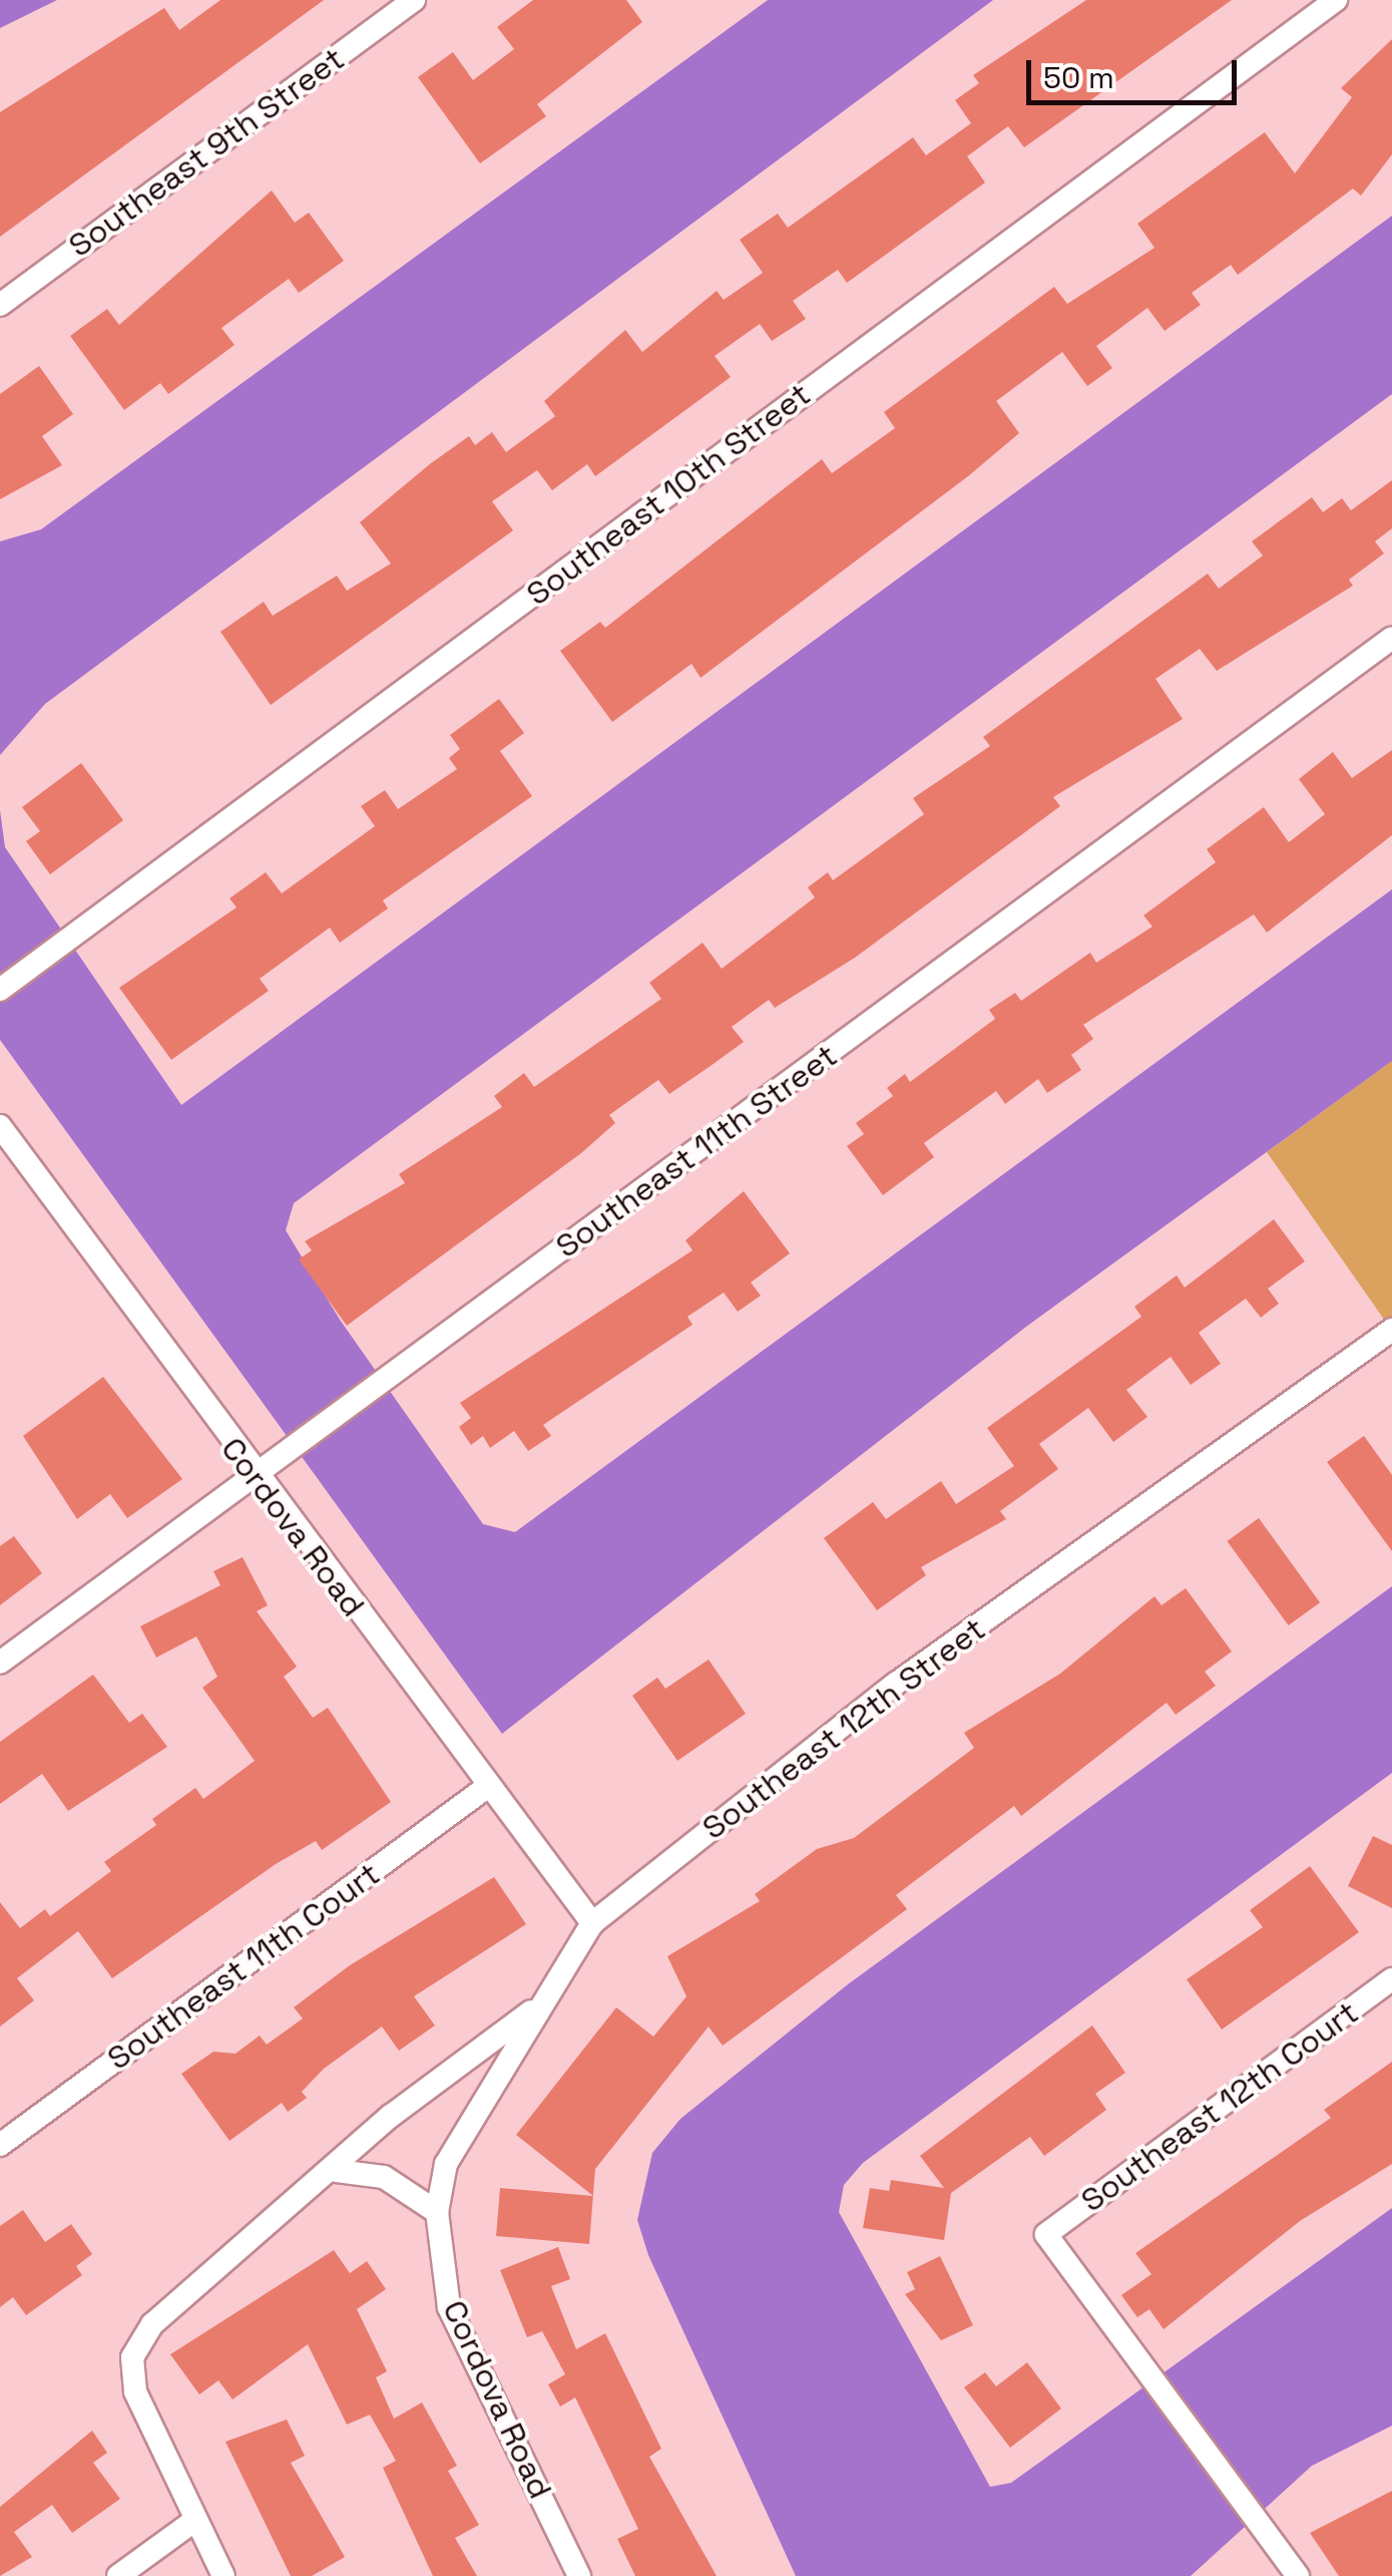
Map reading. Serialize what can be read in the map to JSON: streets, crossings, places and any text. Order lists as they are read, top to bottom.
{
  "streets": {
    "street": [
      "Southeast 9th Street",
      "Southeast 10th Street",
      "Southeast 11th Street",
      "Cordova Road",
      "Southeast 12th Street",
      "Southeast 11th Court",
      "Southeast 12th Court"
    ]
  },
  "crossings": [
    ["Southeast 11th Street", "Cordova Road"],
    ["Cordova Road", "Southeast 12th Street"],
    ["Cordova Road", "Southeast 11th Court"]
  ],
  "scale_bar": "50 m"
}
